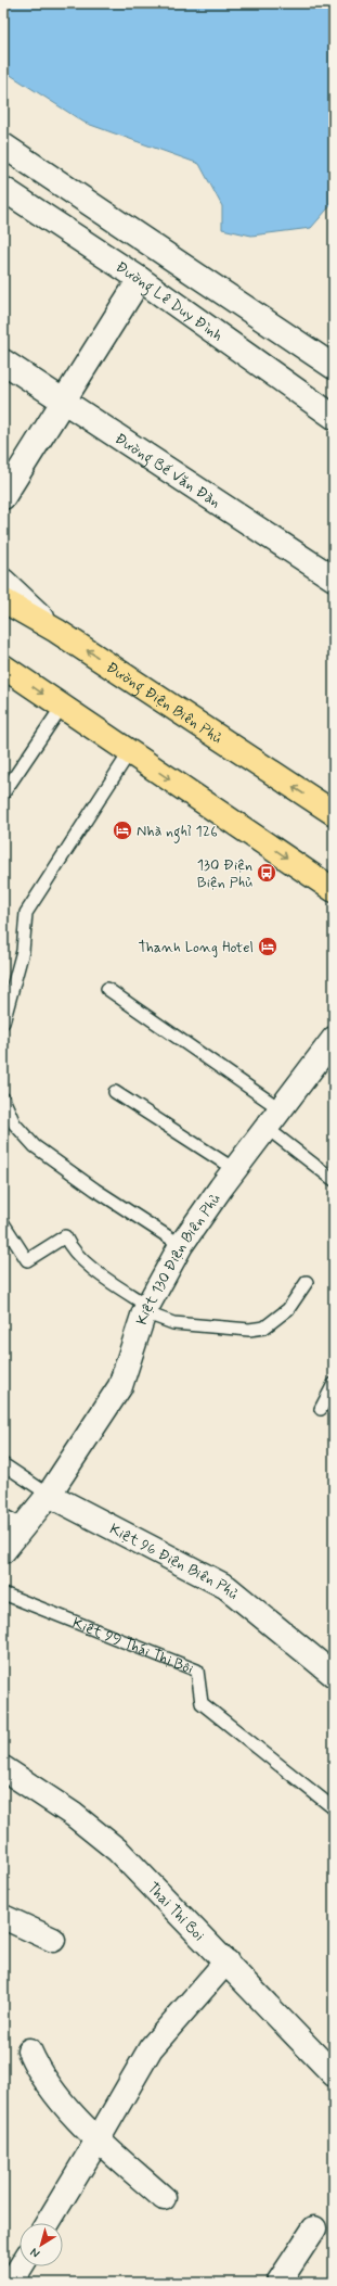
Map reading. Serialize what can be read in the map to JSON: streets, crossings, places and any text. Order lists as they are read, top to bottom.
{
  "streets": {
    "main road": ["Đường Điện Biên Phủ"],
    "street": [
      "Đường Lê Duy Đình",
      "Đường Bế Văn Đàn",
      "Kiệt 130 Điện Biên Phủ",
      "Kiệt 96 Điện Biên Phủ",
      "Thai Thi Boi"
    ],
    "lane": ["Kiệt 99 Thái Thị Bôi"]
  },
  "crossings": [
    ["Kiệt 130 Điện Biên Phủ", "Kiệt 96 Điện Biên Phủ"]
  ],
  "one_way": ["Đường Điện Biên Phủ"],
  "places": {
    "hotel": ["Nhà nghỉ 126", "Thanh Long Hotel"],
    "bus stop": ["130 Điện Biện Phủ"]
  },
  "north": "bottom left"
}
